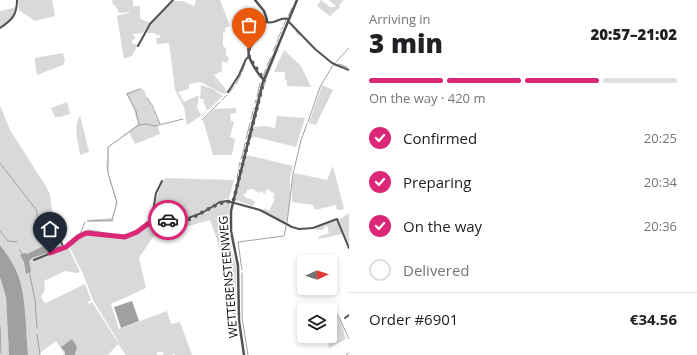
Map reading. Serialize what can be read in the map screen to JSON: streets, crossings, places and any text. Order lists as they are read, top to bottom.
{
  "streets": {
    "street": ["WETTERENSTEENWEG"]
  },
  "north": "right",
  "page": {
    "heading": ["3 min", "Arriving in", "20:57–21:02"],
    "panel": ["Order #6901", "€34.56"],
    "bar": "On the way · 420 m",
    "list": [
      ["Confirmed", "20:25"],
      ["Preparing", "20:34"],
      ["On the way", "20:36"],
      "Delivered"
    ]
  }
}
